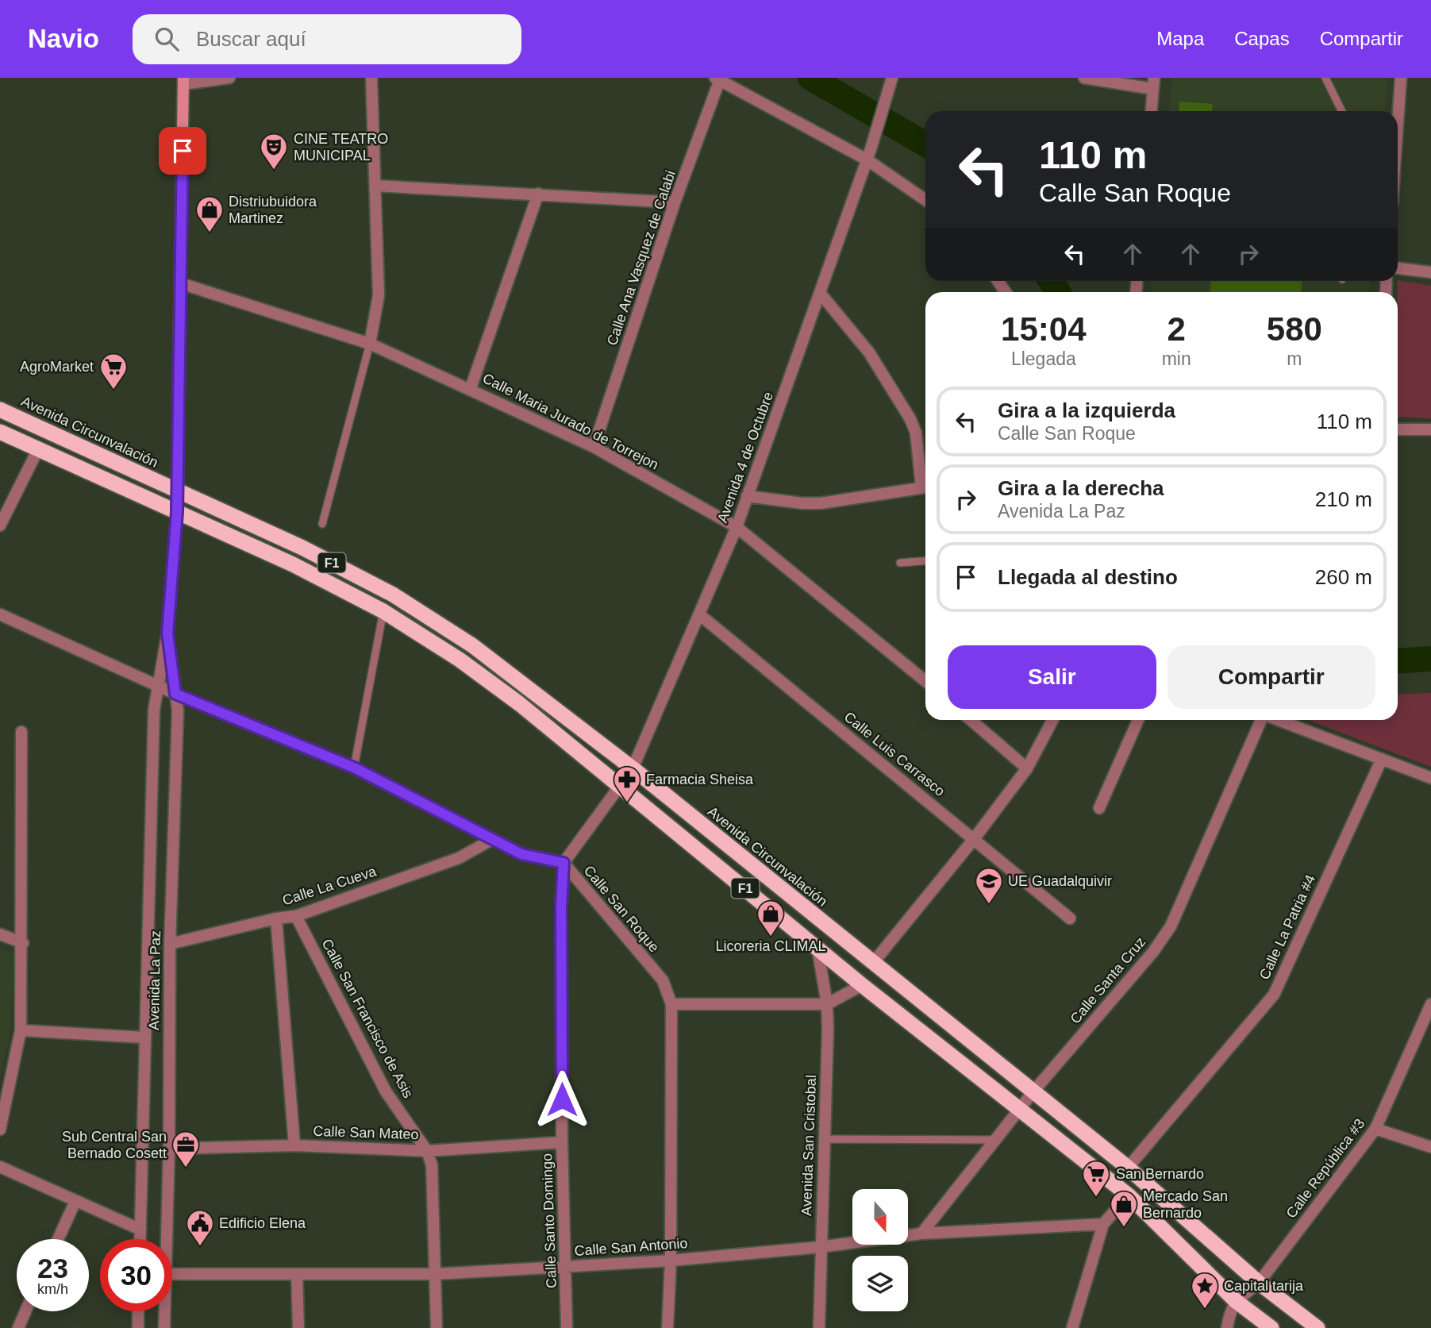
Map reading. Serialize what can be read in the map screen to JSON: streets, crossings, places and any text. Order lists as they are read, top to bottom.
{
  "streets": {
    "highway": ["Avenida Circunvalación", "F1"],
    "main road": ["Avenida La Paz"],
    "street": [
      "Calle Ana Vasquez de Calabi",
      "Calle Maria Jurado de Torrejon",
      "Avenida 4 de Octubre",
      "Calle Luis Carrasco",
      "Calle La Cueva",
      "Calle San Roque",
      "Calle La Patria #4",
      "Calle Santa Cruz",
      "Calle San Francisco de Asis",
      "Calle San Mateo",
      "Avenida San Cristobal",
      "Calle República #3",
      "Calle Santo Domingo",
      "Calle San Antonio"
    ]
  },
  "crossings": [
    ["Calle Ana Vasquez de Calabi", "Calle Maria Jurado de Torrejon"],
    ["Calle Maria Jurado de Torrejon", "Avenida 4 de Octubre"],
    ["Calle Maria Jurado de Torrejon", "Avenida La Paz"],
    ["Avenida Circunvalación", "Avenida 4 de Octubre"],
    ["Avenida Circunvalación", "Calle La Patria #4"],
    ["Avenida Circunvalación", "Avenida La Paz"],
    ["Avenida Circunvalación", "Calle Santa Cruz"],
    ["Avenida Circunvalación", "Calle República #3"],
    ["Avenida 4 de Octubre", "Calle Luis Carrasco"],
    ["F1", "Avenida La Paz"],
    ["F1", "Calle Santa Cruz"],
    ["F1", "Avenida San Cristobal"],
    ["F1", "Calle República #3"],
    ["Calle La Cueva", "Calle San Roque"],
    ["Calle La Cueva", "Avenida La Paz"],
    ["Calle La Cueva", "Calle San Francisco de Asis"],
    ["Calle San Roque", "Avenida La Paz"],
    ["Calle San Roque", "Calle Santo Domingo"],
    ["Calle San Roque", "Calle San Antonio"],
    ["Avenida La Paz", "Calle San Mateo"],
    ["Calle Santa Cruz", "Calle San Antonio"],
    ["Calle San Francisco de Asis", "Calle San Mateo"],
    ["Calle San Francisco de Asis", "Calle San Antonio"],
    ["Calle San Mateo", "Calle Santo Domingo"],
    ["Avenida San Cristobal", "Calle San Antonio"],
    ["Calle Santo Domingo", "Calle San Antonio"]
  ],
  "places": {
    "theatre": ["CINE TEATRO MUNICIPAL"],
    "shop": ["Distriubuidora Martinez", "Licoreria CLIMAL", "Mercado San Bernardo"],
    "supermarket": ["AgroMarket", "San Bernardo"],
    "pharmacy": ["Farmacia Sheisa"],
    "school or university": ["UE Guadalquivir"],
    "office": ["Sub Central San Bernado Cosett"],
    "public building": ["Edificio Elena"],
    "place": ["Capital tarija"]
  },
  "north": "bottom",
  "page": {
    "header": "Navio",
    "search": "Buscar aquí",
    "nav": ["Mapa", "Capas", "Compartir"],
    "turn": ["110 m", "Calle San Roque"],
    "eta": [
      "15:04",
      "Llegada",
      "2",
      "min",
      "580",
      "m"
    ],
    "list": [
      {
        "name": "Gira a la izquierda",
        "note": "Calle San Roque",
        "value": "110 m"
      },
      {
        "name": "Gira a la derecha",
        "note": "Avenida La Paz",
        "value": "210 m"
      },
      {
        "name": "Llegada al destino",
        "value": "260 m"
      }
    ],
    "buttons": ["Salir", "Compartir"],
    "speed": "23 km/h",
    "limit": "30"
  }
}
